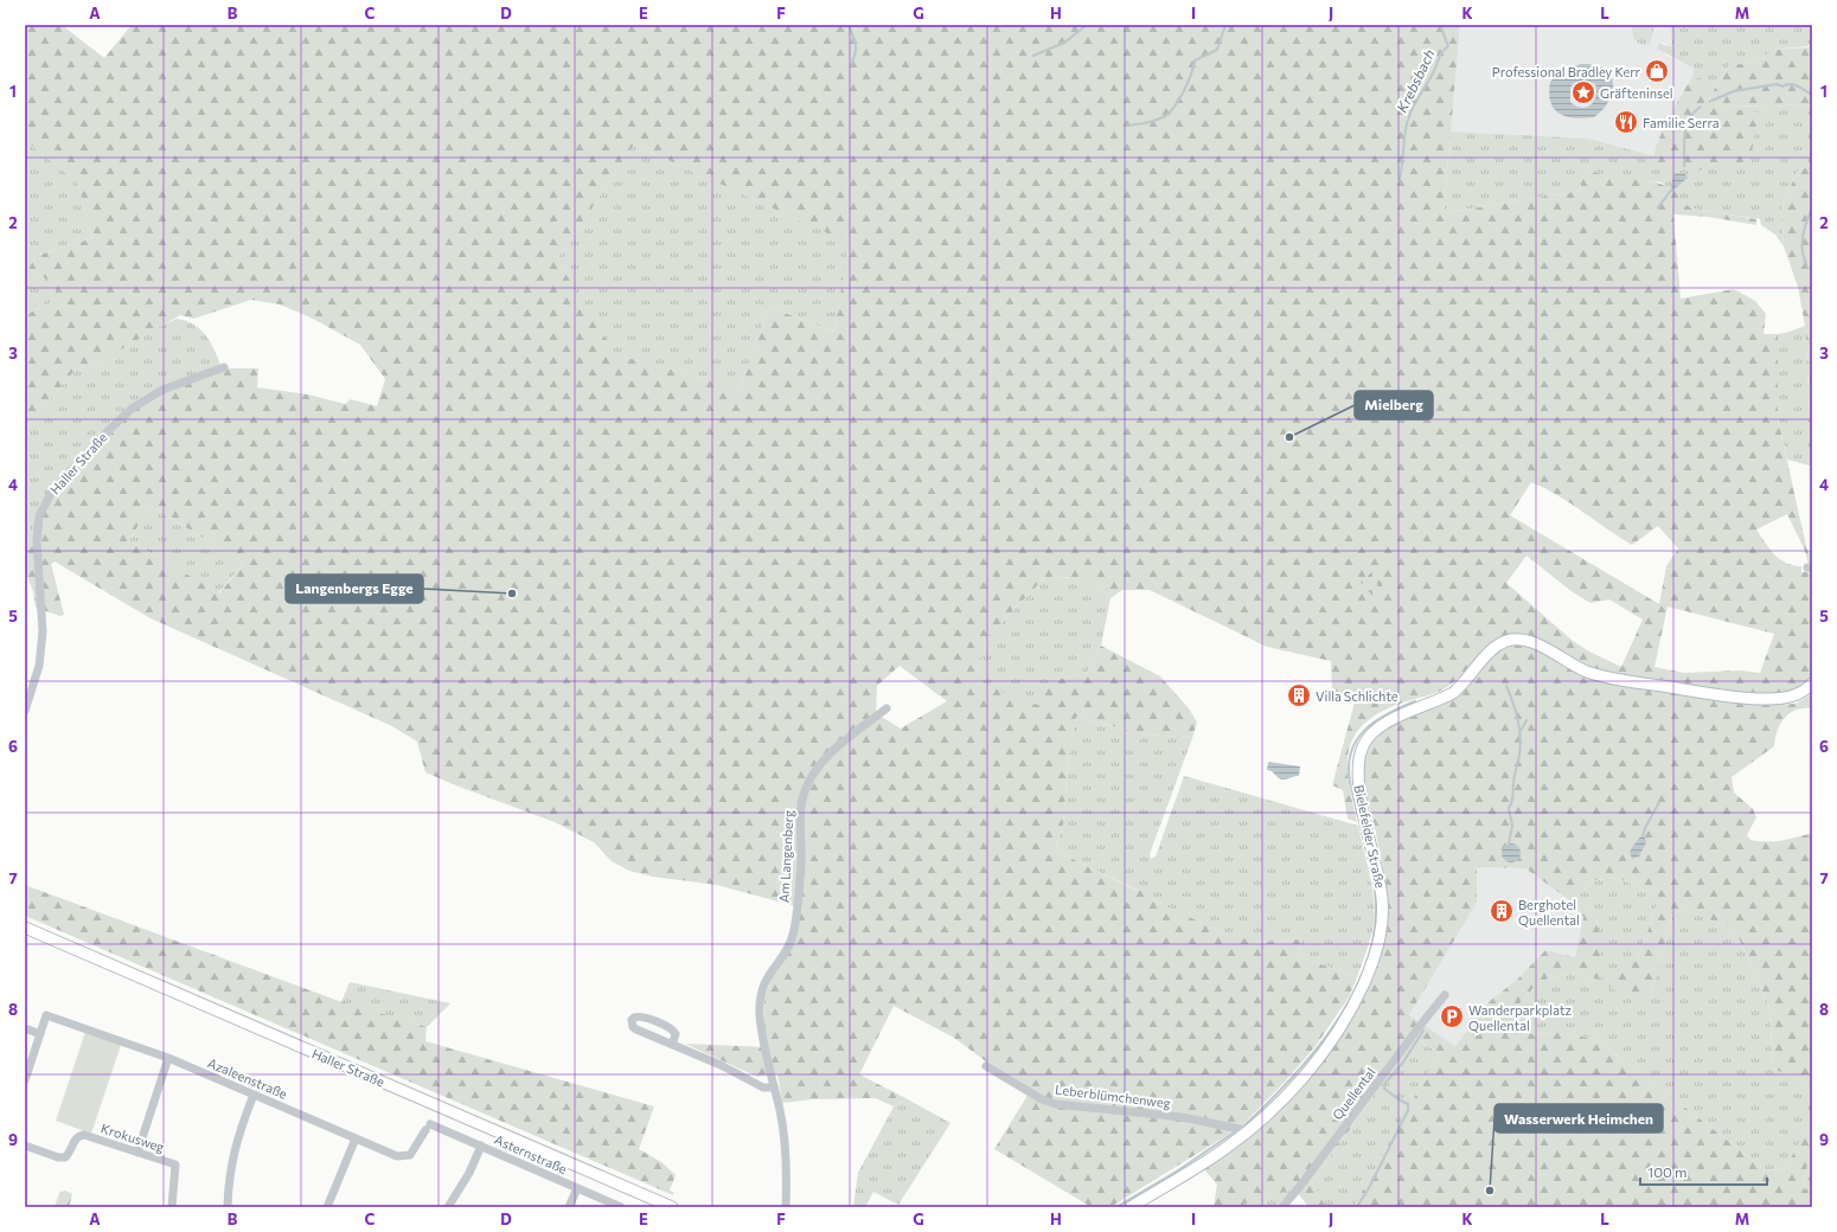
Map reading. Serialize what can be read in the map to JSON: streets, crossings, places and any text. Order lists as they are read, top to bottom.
{
  "streets": {
    "main road": ["Haller Straße", "Bielefelder Straße"],
    "street": [
      "Am Langenberg",
      "Azaleenstraße",
      "Quellental",
      "Leberblümchenweg",
      "Krokusweg",
      "Asternstraße"
    ]
  },
  "crossings": [
    ["Bielefelder Straße", "Leberblümchenweg"],
    ["Azaleenstraße", "Asternstraße"]
  ],
  "water": ["Krebsbach"],
  "places": {
    "shop": ["Professional Bradley Kerr"],
    "place": ["Gräfteninsel"],
    "restaurant": ["Familie Serra"],
    "other": ["Mielberg", "Langenbergs Egge", "Wasserwerk Heimchen"],
    "building": ["Villa Schlichte", "Berghotel Quellental"],
    "parking": ["Wanderparkplatz Quellental"]
  },
  "scale_bar": "100 m",
  "grid": {
    "columns": [
      "A",
      "B",
      "C",
      "D",
      "E",
      "F",
      "G",
      "H",
      "I",
      "J",
      "K",
      "L",
      "M"
    ],
    "rows": [
      "1",
      "2",
      "3",
      "4",
      "5",
      "6",
      "7",
      "8",
      "9"
    ]
  }
}
